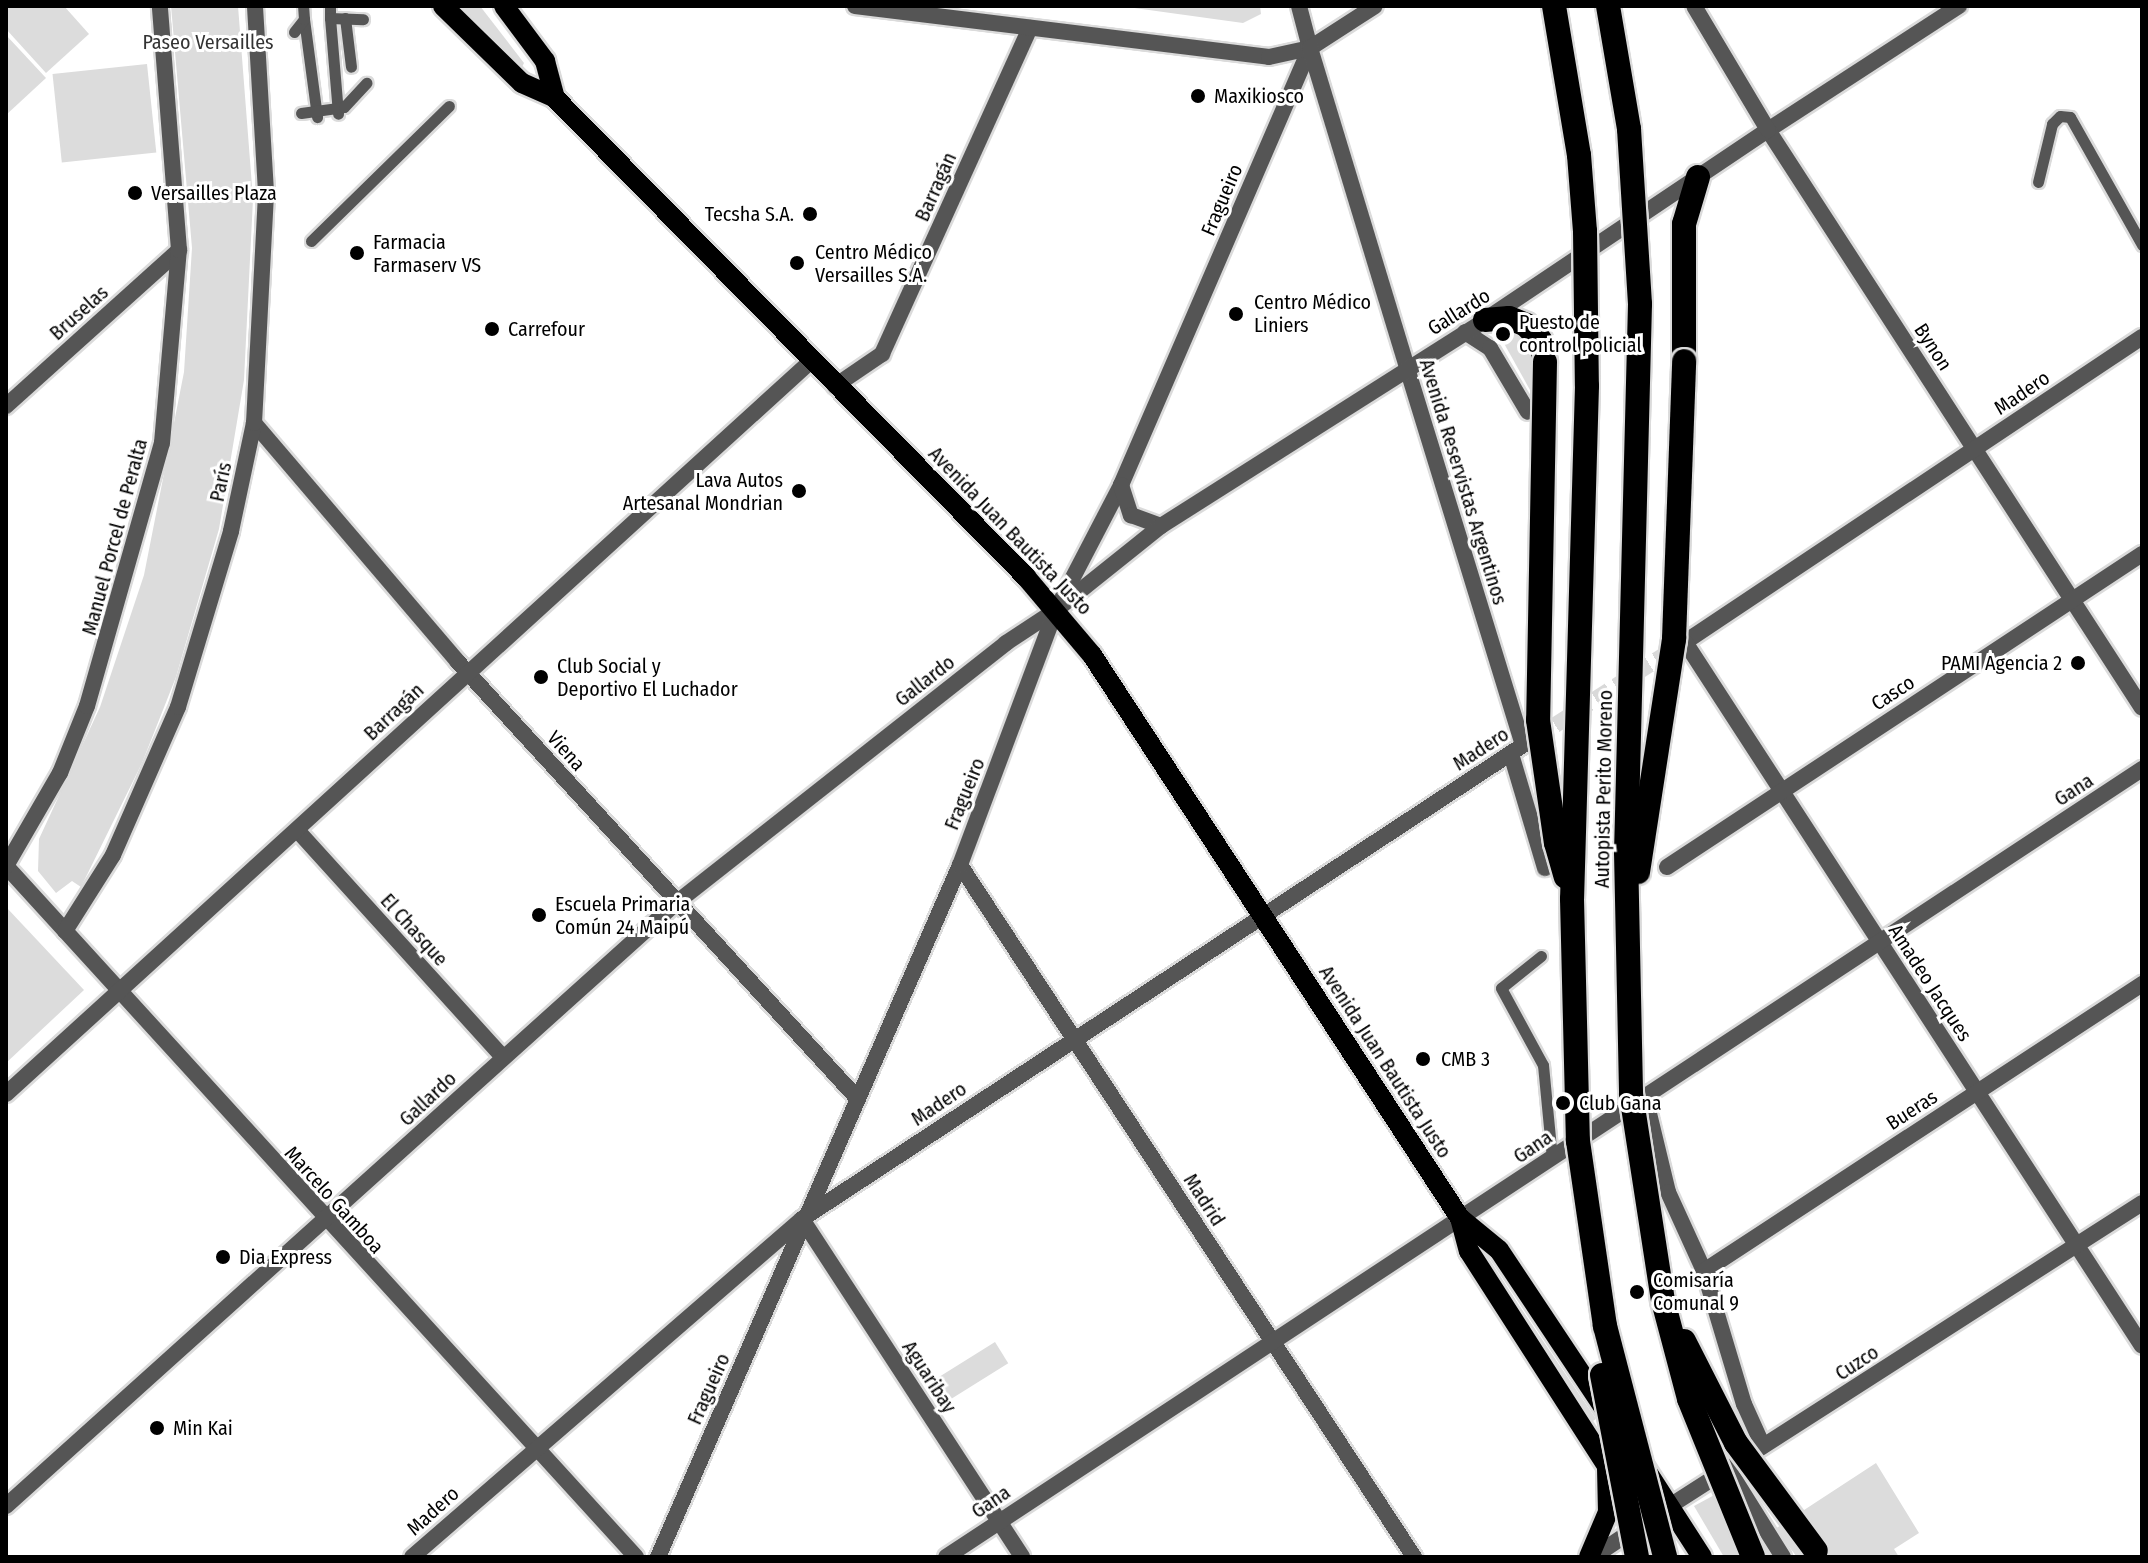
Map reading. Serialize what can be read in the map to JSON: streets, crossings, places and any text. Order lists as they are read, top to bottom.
{
  "streets": {
    "highway": ["Autopista Perito Moreno"],
    "main road": ["Avenida Juan Bautista Justo"],
    "street": [
      "Barragán",
      "Fragueiro",
      "Gallardo",
      "Bruselas",
      "Bynon",
      "Madero",
      "París",
      "Avenida Reservistas Argentinos",
      "Manuel Porcel de Peralta",
      "Casco",
      "Viena",
      "Gana",
      "El Chasque",
      "Amadeo Jacques",
      "Bueras",
      "Marcelo Gamboa",
      "Madrid",
      "Cuzco",
      "Aguaribay"
    ]
  },
  "crossings": [
    ["Barragán", "Avenida Juan Bautista Justo"],
    ["Barragán", "Viena"],
    ["Barragán", "El Chasque"],
    ["Barragán", "Marcelo Gamboa"],
    ["Fragueiro", "Gallardo"],
    ["Fragueiro", "Madero"],
    ["Fragueiro", "Avenida Reservistas Argentinos"],
    ["Fragueiro", "Avenida Juan Bautista Justo"],
    ["Fragueiro", "Viena"],
    ["Fragueiro", "Madrid"],
    ["Fragueiro", "Aguaribay"],
    ["Gallardo", "Bynon"],
    ["Gallardo", "Avenida Reservistas Argentinos"],
    ["Gallardo", "Avenida Juan Bautista Justo"],
    ["Gallardo", "Viena"],
    ["Gallardo", "El Chasque"],
    ["Gallardo", "Marcelo Gamboa"],
    ["Bruselas", "Manuel Porcel de Peralta"],
    ["Bynon", "Madero"],
    ["Bynon", "Casco"],
    ["Madero", "Avenida Reservistas Argentinos"],
    ["Madero", "Avenida Juan Bautista Justo"],
    ["Madero", "Amadeo Jacques"],
    ["Madero", "Marcelo Gamboa"],
    ["Madero", "Madrid"],
    ["Madero", "Aguaribay"],
    ["París", "Viena"],
    ["París", "Marcelo Gamboa"],
    ["Avenida Juan Bautista Justo", "Autopista Perito Moreno"],
    ["Avenida Juan Bautista Justo", "Gana"],
    ["Avenida Juan Bautista Justo", "Cuzco"],
    ["Manuel Porcel de Peralta", "Marcelo Gamboa"],
    ["Casco", "Amadeo Jacques"],
    ["Gana", "Amadeo Jacques"],
    ["Gana", "Madrid"],
    ["Gana", "Aguaribay"],
    ["Amadeo Jacques", "Bueras"],
    ["Amadeo Jacques", "Cuzco"]
  ],
  "parks": ["Paseo Versailles"],
  "places": [
    "Maxikiosco",
    "Versailles Plaza",
    "Tecsha S.A.",
    "Farmacia Farmaserv VS",
    "Centro Médico Versailles S.A.",
    "Centro Médico Liniers",
    "Carrefour",
    "Puesto de control policial",
    "Lava Autos Artesanal Mondrian",
    "PAMI Agencia 2",
    "Club Social y Deportivo El Luchador",
    "Escuela Primaria Común 24 Maipú",
    "CMB 3",
    "Club Gana",
    "Dia Express",
    "Comisaría Comunal 9",
    "Min Kai"
  ]
}
